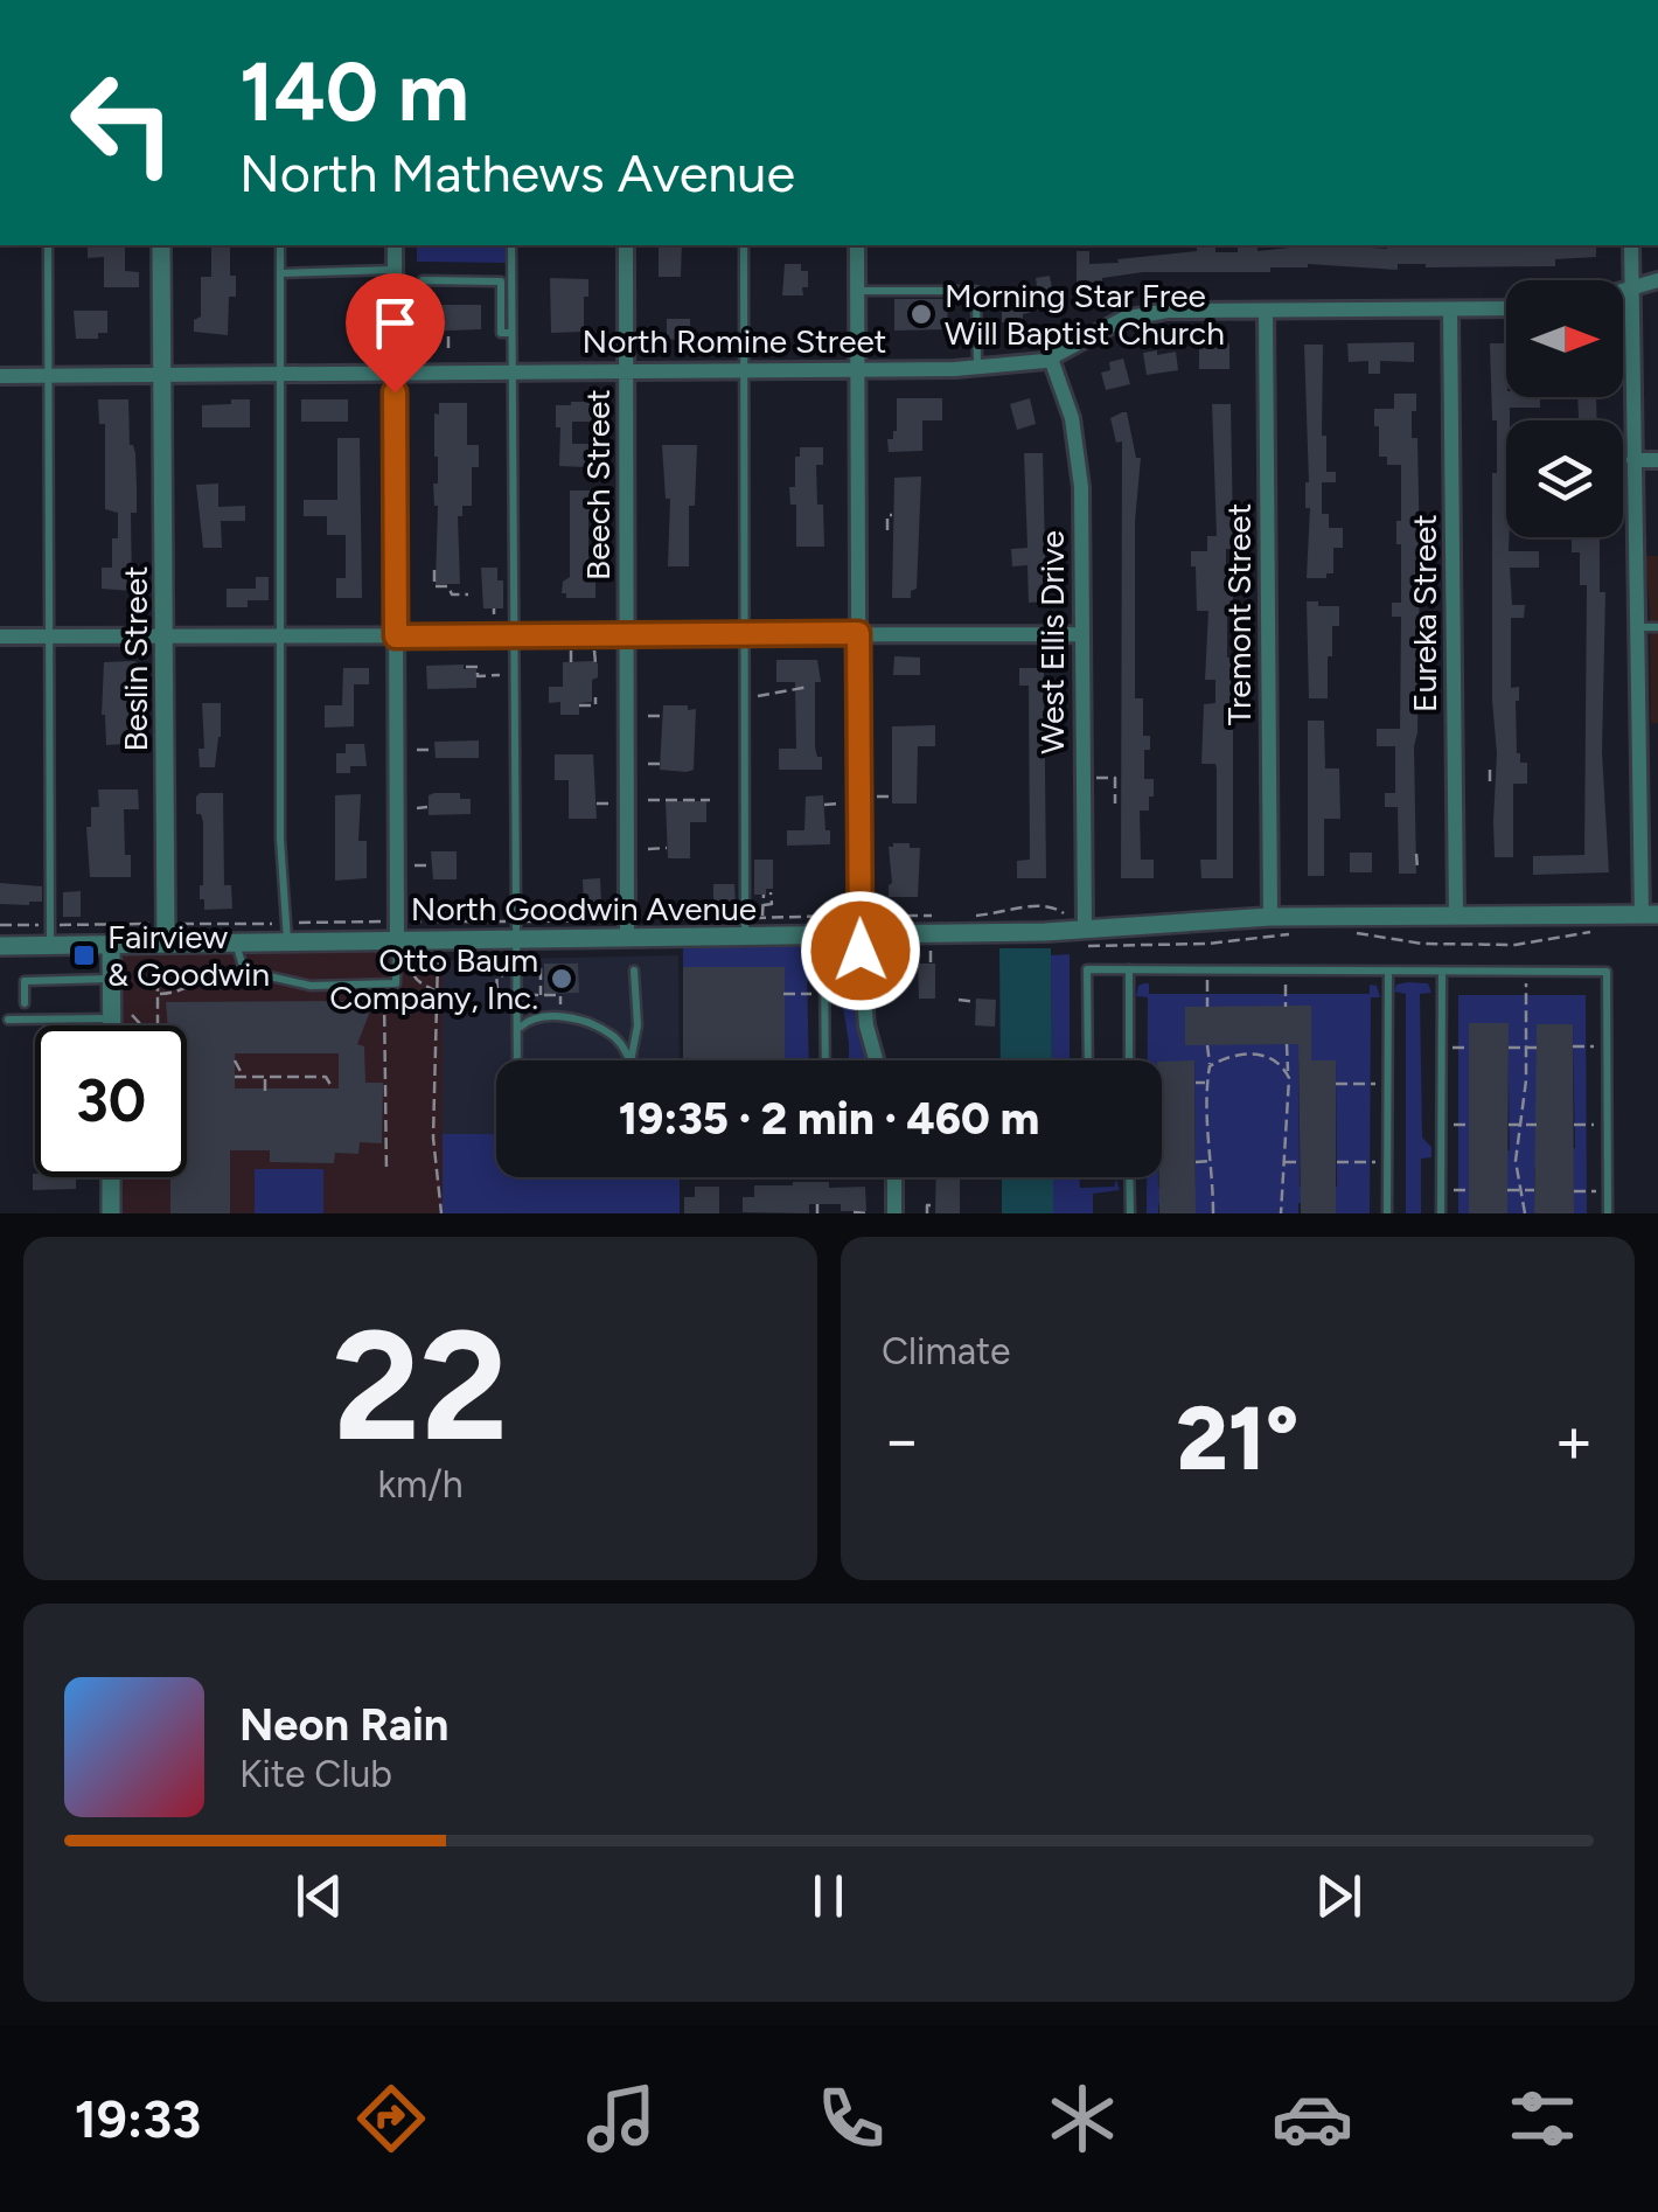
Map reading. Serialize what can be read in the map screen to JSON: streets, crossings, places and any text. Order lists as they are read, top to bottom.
{
  "streets": {
    "street": [
      "North Romine Street",
      "Beech Street",
      "Eureka Street",
      "Tremont Street",
      "West Ellis Drive",
      "Beslin Street",
      "North Goodwin Avenue"
    ]
  },
  "crossings": [
    ["North Romine Street", "Beech Street"],
    ["North Romine Street", "Eureka Street"],
    ["North Romine Street", "Tremont Street"],
    ["North Romine Street", "West Ellis Drive"],
    ["North Romine Street", "Beslin Street"],
    ["Beech Street", "North Goodwin Avenue"],
    ["Eureka Street", "North Goodwin Avenue"],
    ["Tremont Street", "North Goodwin Avenue"],
    ["West Ellis Drive", "North Goodwin Avenue"],
    ["Beslin Street", "North Goodwin Avenue"]
  ],
  "places": {
    "other": ["Morning Star Free Will Baptist Church", "Otto Baum Company, Inc."],
    "transit": ["Fairview & Goodwin"]
  },
  "north": "right",
  "page": {
    "turn": ["140 m", "North Mathews Avenue"],
    "limit": "30",
    "trip": "19:35 · 2 min · 460 m",
    "tile": [
      ["22", "km/h"],
      "Climate"
    ],
    "heat": ["−", "21°", "+"],
    "song": ["Neon Rain", "Kite Club"],
    "tabs": "19:33"
  }
}
